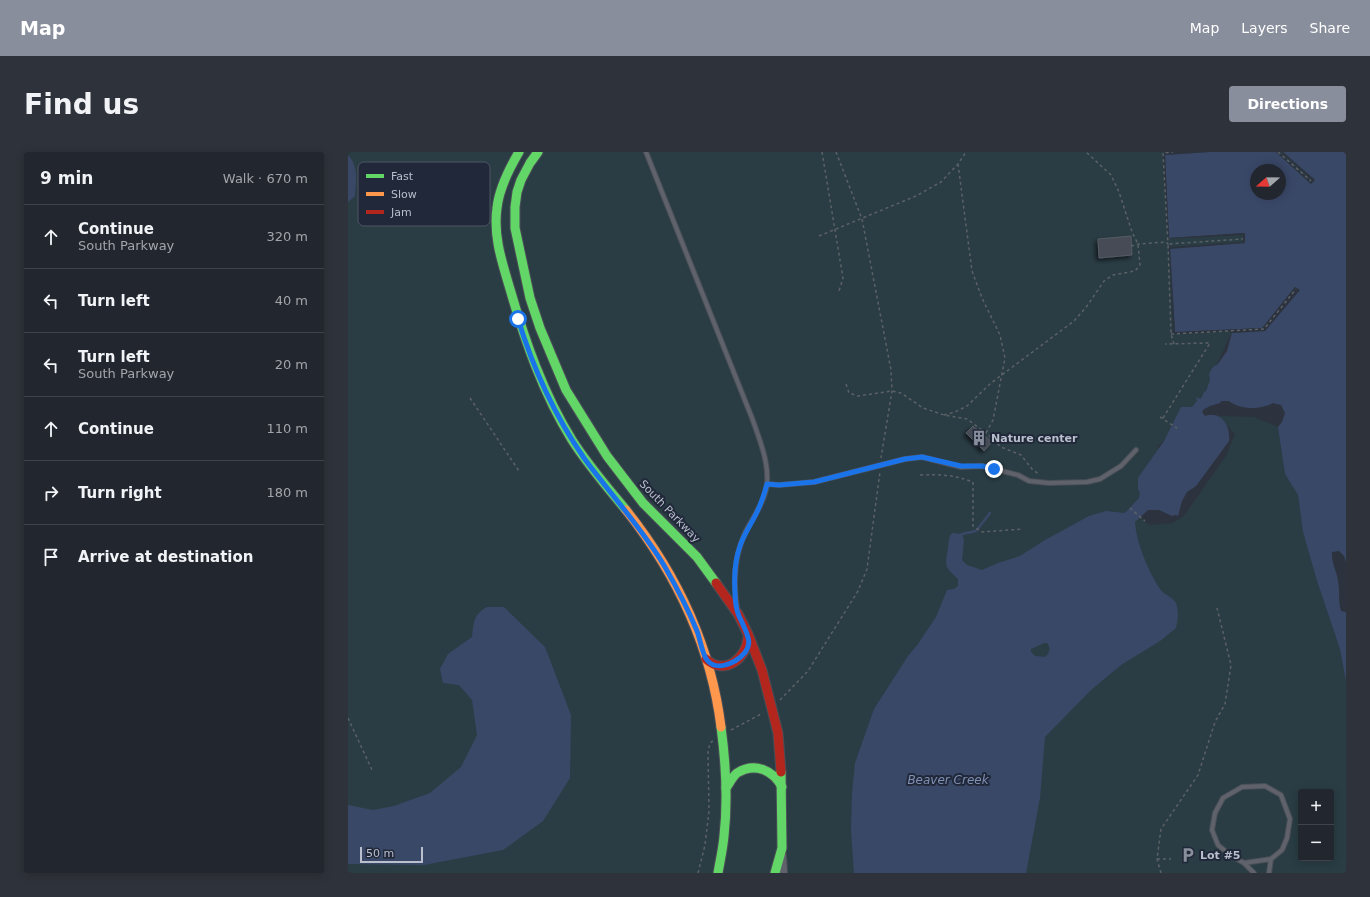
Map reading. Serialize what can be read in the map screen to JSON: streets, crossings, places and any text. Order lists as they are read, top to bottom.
{
  "streets": {
    "street": ["South Parkway"]
  },
  "water": ["Beaver Creek"],
  "places": {
    "building": ["Nature center"],
    "parking": ["Lot #5"]
  },
  "legend": ["Fast", "Slow", "Jam"],
  "scale_bar": "50 m",
  "north": "left",
  "page": {
    "header": "Map",
    "nav": ["Map", "Layers", "Share"],
    "buttons": "Directions",
    "title": "Find us",
    "heading": ["9 min", "Walk · 670 m"],
    "list": [
      ["Continue", "South Parkway", "320 m"],
      ["Turn left", "40 m"],
      ["Turn left", "South Parkway", "20 m"],
      ["Continue", "110 m"],
      ["Turn right", "180 m"],
      "Arrive at destination"
    ],
    "map_buttons": ["+", "−"],
    "scale": "50 m"
  }
}
